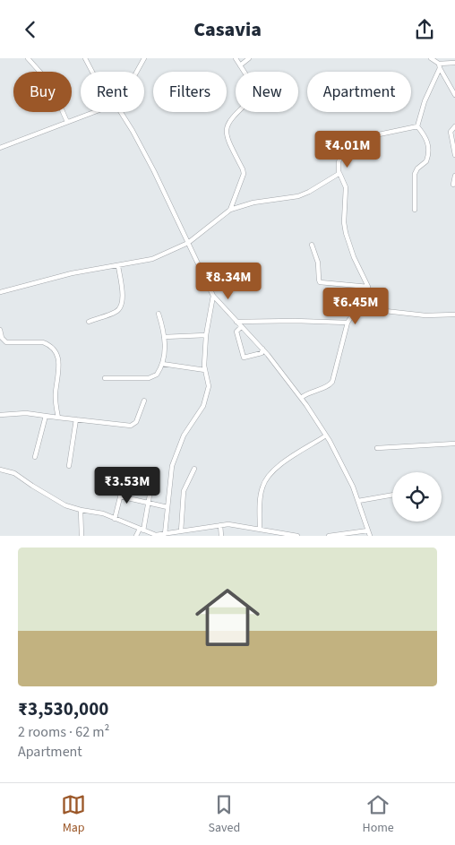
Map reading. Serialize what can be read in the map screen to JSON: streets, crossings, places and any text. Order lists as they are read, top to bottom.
{
  "page": {
    "header": "Casavia",
    "chip": [
      "Buy",
      "Rent",
      "Filters",
      "New",
      "Apartment"
    ],
    "price": [
      "₹4.01M",
      "₹8.34M",
      "₹6.45M",
      "₹3.53M"
    ],
    "list": [
      {
        "name": "₹3,530,000",
        "note": "2 rooms · 62 m² · Apartment"
      }
    ],
    "tabs": ["Map", "Saved", "Home"]
  }
}
